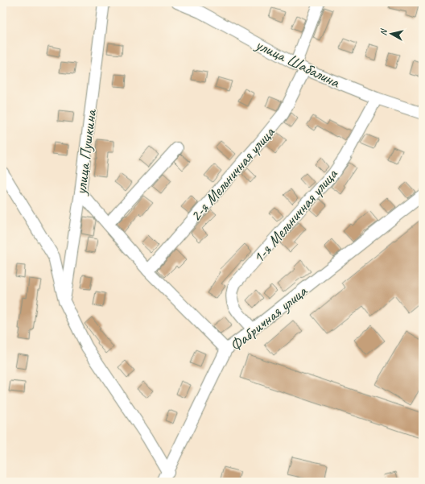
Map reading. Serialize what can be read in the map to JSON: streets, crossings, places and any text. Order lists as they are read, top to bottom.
{
  "streets": {
    "street": [
      "улица Шабалина",
      "улица Пушкина",
      "2-я Мельничная улица",
      "1-я Мельничная улица",
      "Фабричная улица"
    ]
  },
  "crossings": [
    ["улица Шабалина", "2-я Мельничная улица"],
    ["улица Шабалина", "1-я Мельничная улица"],
    ["1-я Мельничная улица", "Фабричная улица"]
  ],
  "north": "left"
}
